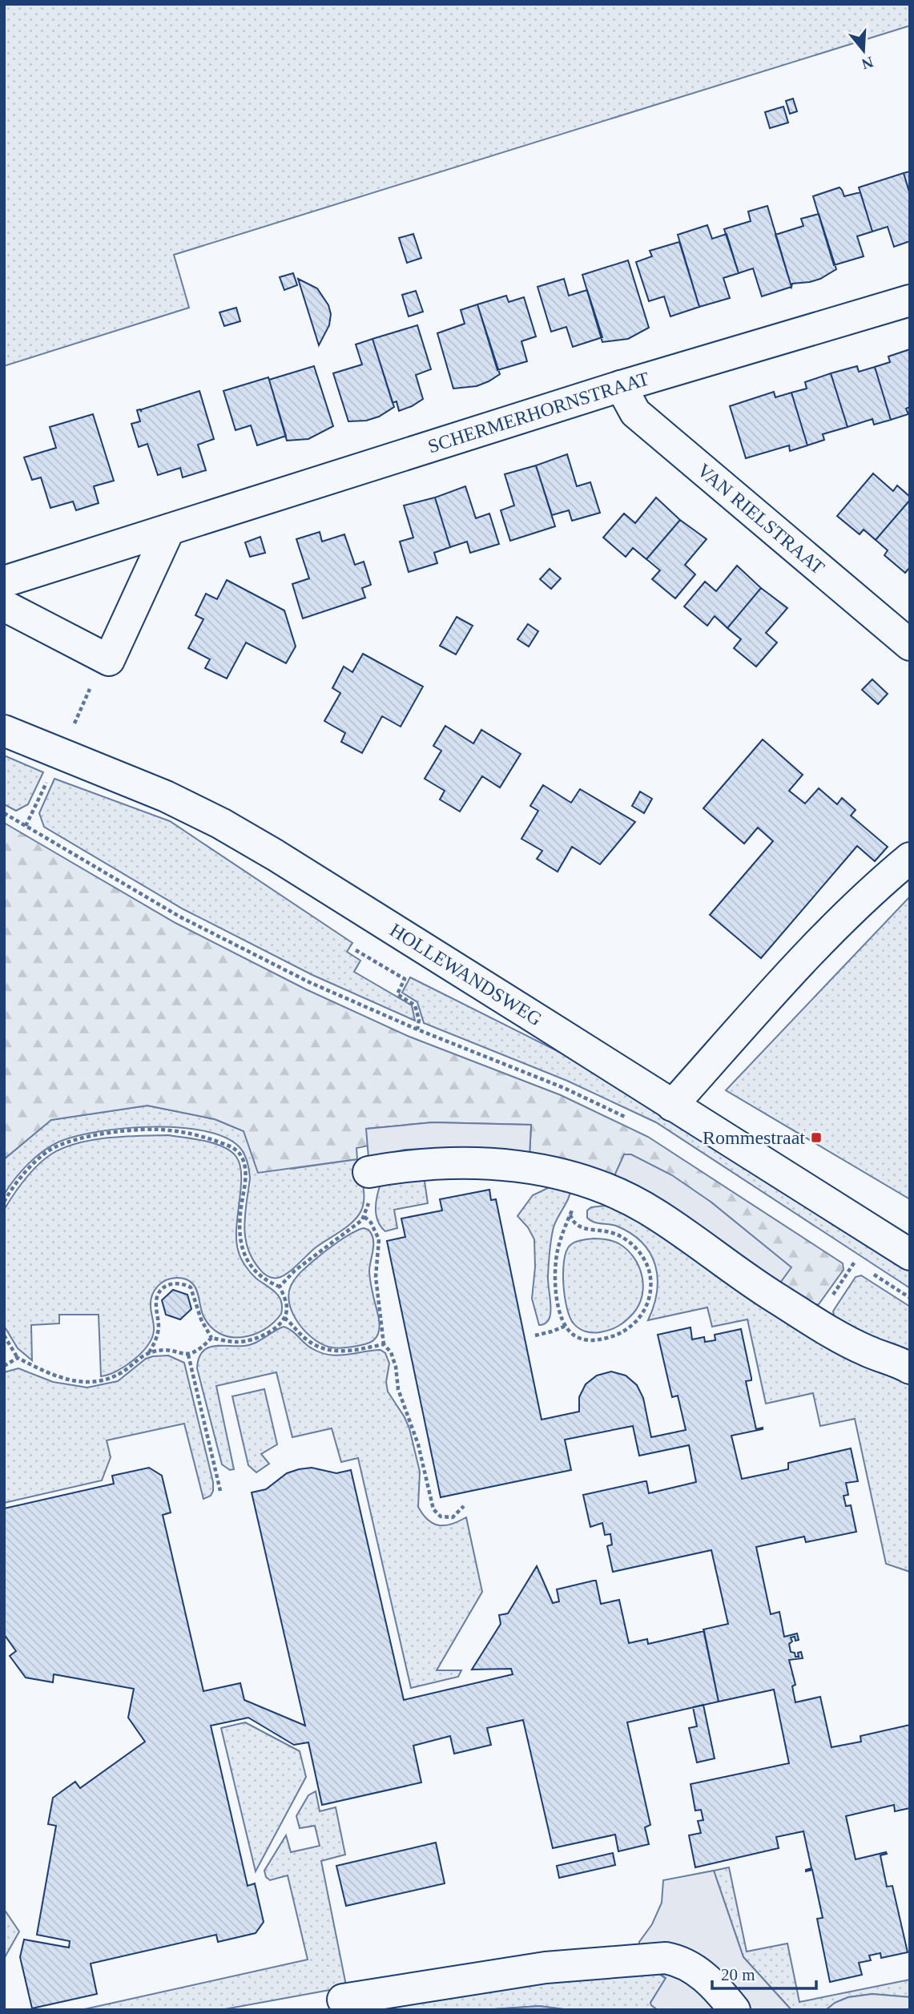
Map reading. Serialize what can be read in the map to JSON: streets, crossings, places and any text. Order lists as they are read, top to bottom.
{
  "streets": {
    "street": ["SCHERMERHORNSTRAAT", "VAN RIELSTRAAT", "HOLLEWANDSWEG"]
  },
  "crossings": [
    ["SCHERMERHORNSTRAAT", "VAN RIELSTRAAT"]
  ],
  "places": {
    "transit": ["Rommestraat"]
  },
  "scale_bar": "20 m",
  "north": "bottom"
}
